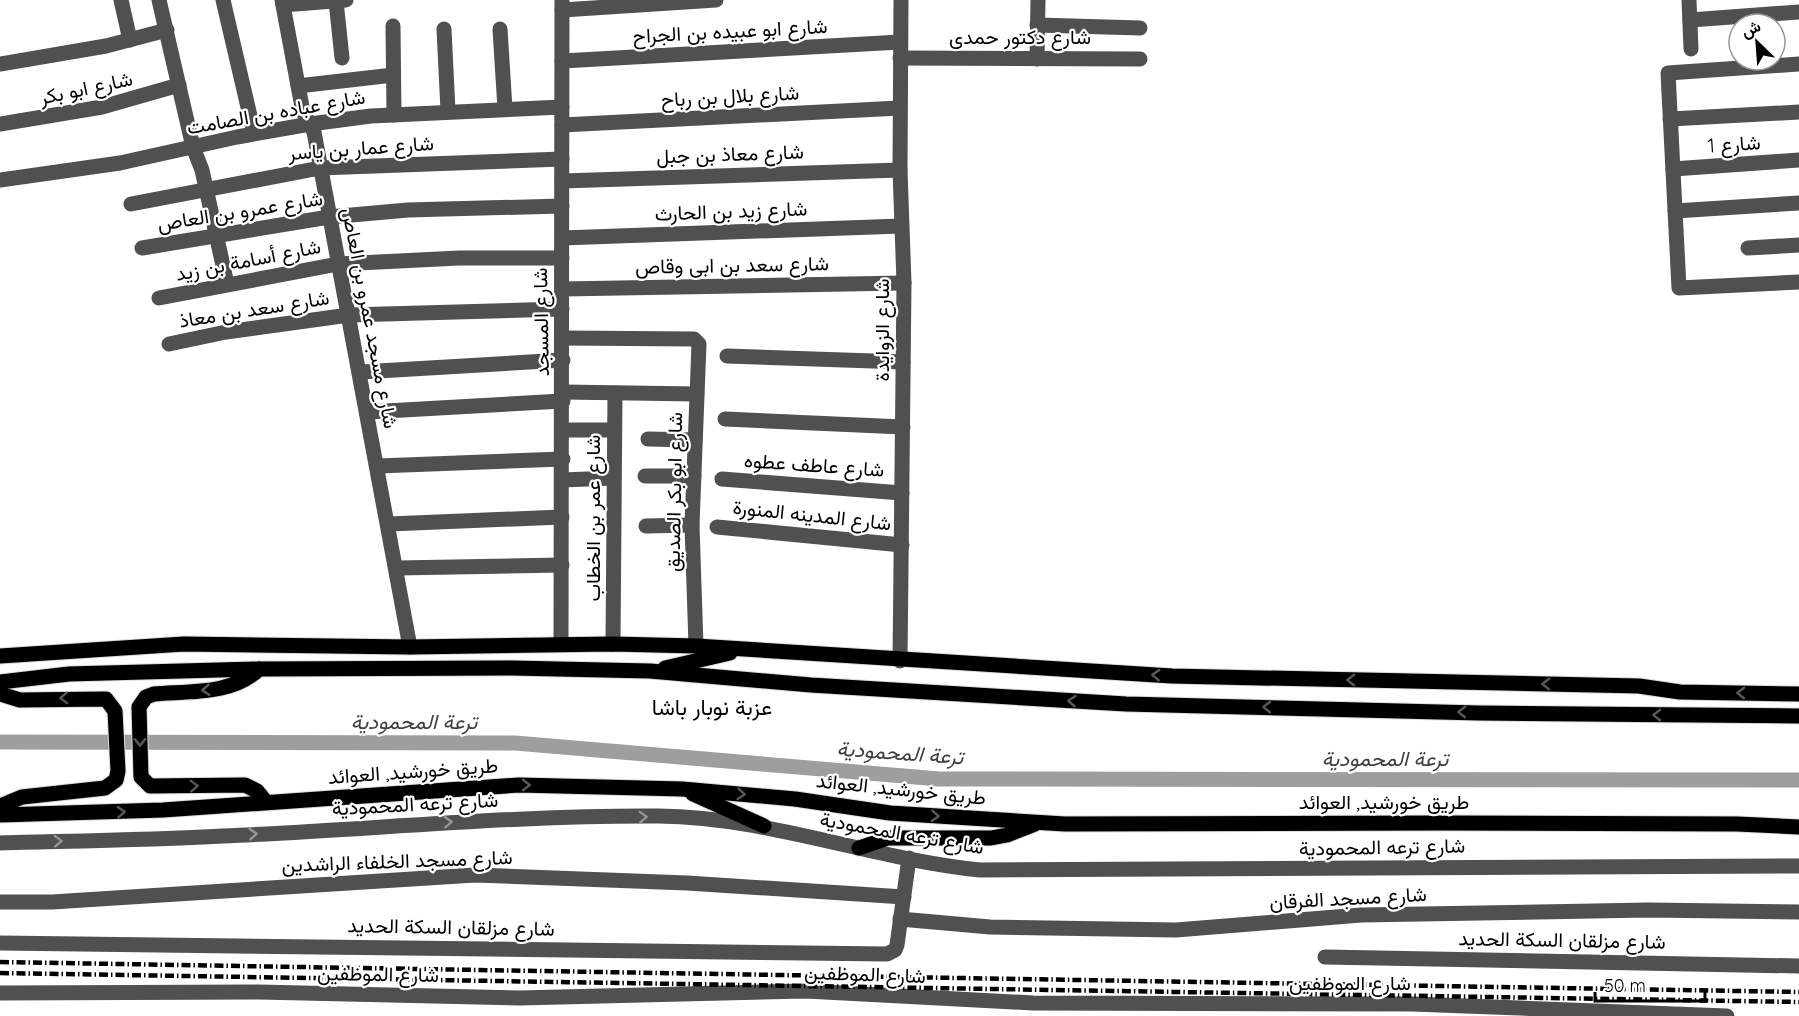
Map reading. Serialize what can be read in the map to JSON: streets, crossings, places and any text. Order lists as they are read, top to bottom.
{
  "streets": {
    "main road": ["طريق خورشيد, العوائد"],
    "street": [
      "شارع ابو عبيده بن الجراح",
      "شارع دكتور حمدى",
      "شارع ابو بكر",
      "شارع بلال بن رباح",
      "شارع عباده بن الصامت",
      "شارع 1",
      "شارع عمار بن ياسر",
      "شارع معاذ بن جبل",
      "شارع عمرو بن العاص",
      "شارع زيد بن الحارث",
      "شارع أسامة بن زيد",
      "شارع سعد بن ابى وقاص",
      "شارع سعد بن معاذ",
      "شارع مسجد عمرو بن العاص",
      "شارع المسجد",
      "شارع الزوايدة",
      "شارع عاطف عطوه",
      "شارع ابو بكر الصديق",
      "شارع المدينه المنورة",
      "شارع عمر بن الخطاب",
      "شارع ترعه المحمودية",
      "شارع مسجد الخلفاء الراشدين",
      "شارع مسجد الفرقان",
      "شارع مزلقان السكة الحديد",
      "شارع الموظفين"
    ]
  },
  "crossings": [
    ["شارع ابو عبيده بن الجراح", "شارع المسجد"],
    ["شارع ابو عبيده بن الجراح", "شارع الزوايدة"],
    ["شارع دكتور حمدى", "شارع الزوايدة"],
    ["شارع بلال بن رباح", "شارع المسجد"],
    ["شارع بلال بن رباح", "شارع الزوايدة"],
    ["شارع عباده بن الصامت", "شارع مسجد عمرو بن العاص"],
    ["شارع عباده بن الصامت", "شارع المسجد"],
    ["شارع عمار بن ياسر", "شارع مسجد عمرو بن العاص"],
    ["شارع عمار بن ياسر", "شارع المسجد"],
    ["شارع معاذ بن جبل", "شارع المسجد"],
    ["شارع معاذ بن جبل", "شارع الزوايدة"],
    ["شارع عمرو بن العاص", "شارع مسجد عمرو بن العاص"],
    ["شارع عمرو بن العاص", "شارع المسجد"],
    ["شارع زيد بن الحارث", "شارع المسجد"],
    ["شارع زيد بن الحارث", "شارع الزوايدة"],
    ["شارع أسامة بن زيد", "شارع مسجد عمرو بن العاص"],
    ["شارع أسامة بن زيد", "شارع المسجد"],
    ["شارع سعد بن ابى وقاص", "شارع المسجد"],
    ["شارع سعد بن ابى وقاص", "شارع الزوايدة"],
    ["شارع سعد بن معاذ", "شارع مسجد عمرو بن العاص"],
    ["شارع سعد بن معاذ", "شارع المسجد"],
    ["شارع المسجد", "شارع ابو بكر الصديق"],
    ["شارع الزوايدة", "شارع عاطف عطوه"],
    ["شارع الزوايدة", "شارع المدينه المنورة"],
    ["شارع مسجد الفرقان", "شارع مزلقان السكة الحديد"]
  ],
  "one_way": ["شارع ترعه المحمودية"],
  "districts": ["عزبة نوبار باشا"],
  "water": ["ترعة المحمودية"],
  "scale_bar": "50 m",
  "north": "top left"
}
